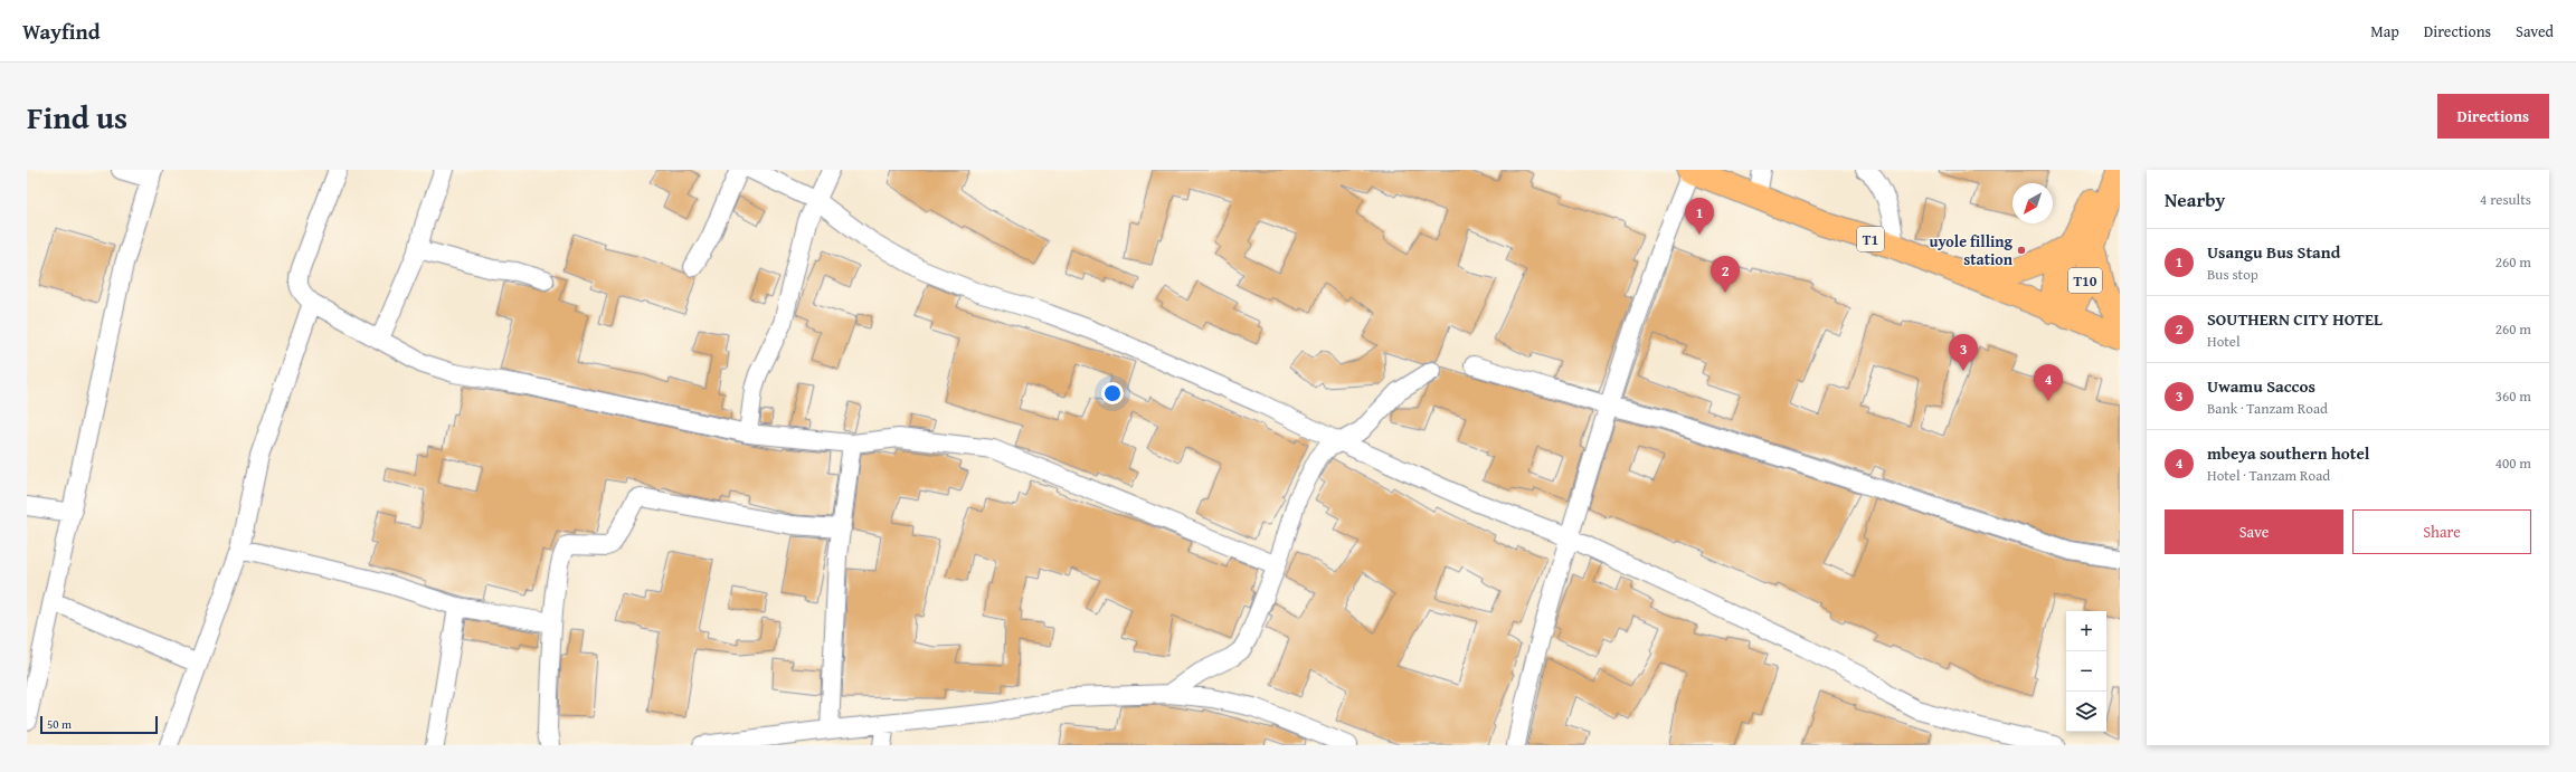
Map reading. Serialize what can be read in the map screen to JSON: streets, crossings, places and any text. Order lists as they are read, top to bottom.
{
  "streets": {
    "highway": ["T1", "T10"]
  },
  "crossings": [
    ["T1", "T10"]
  ],
  "places": ["uyole filling station"],
  "scale_bar": "50 m",
  "north": "bottom left",
  "page": {
    "header": "Wayfind",
    "nav": ["Map", "Directions", "Saved"],
    "title": "Find us",
    "buttons": [
      "Directions",
      ["Save", "Share"]
    ],
    "heading": ["Nearby", "4 results"],
    "pins": [
      "1",
      "2",
      "3",
      "4"
    ],
    "list": [
      {
        "mark": "1",
        "name": "Usangu Bus Stand",
        "note": "Bus stop",
        "value": "260 m"
      },
      {
        "mark": "2",
        "name": "SOUTHERN CITY HOTEL",
        "note": "Hotel",
        "value": "260 m"
      },
      {
        "mark": "3",
        "name": "Uwamu Saccos",
        "note": "Bank · Tanzam Road",
        "value": "360 m"
      },
      {
        "mark": "4",
        "name": "mbeya southern hotel",
        "note": "Hotel · Tanzam Road",
        "value": "400 m"
      }
    ],
    "map_buttons": ["+", "−"],
    "scale": "50 m"
  }
}
